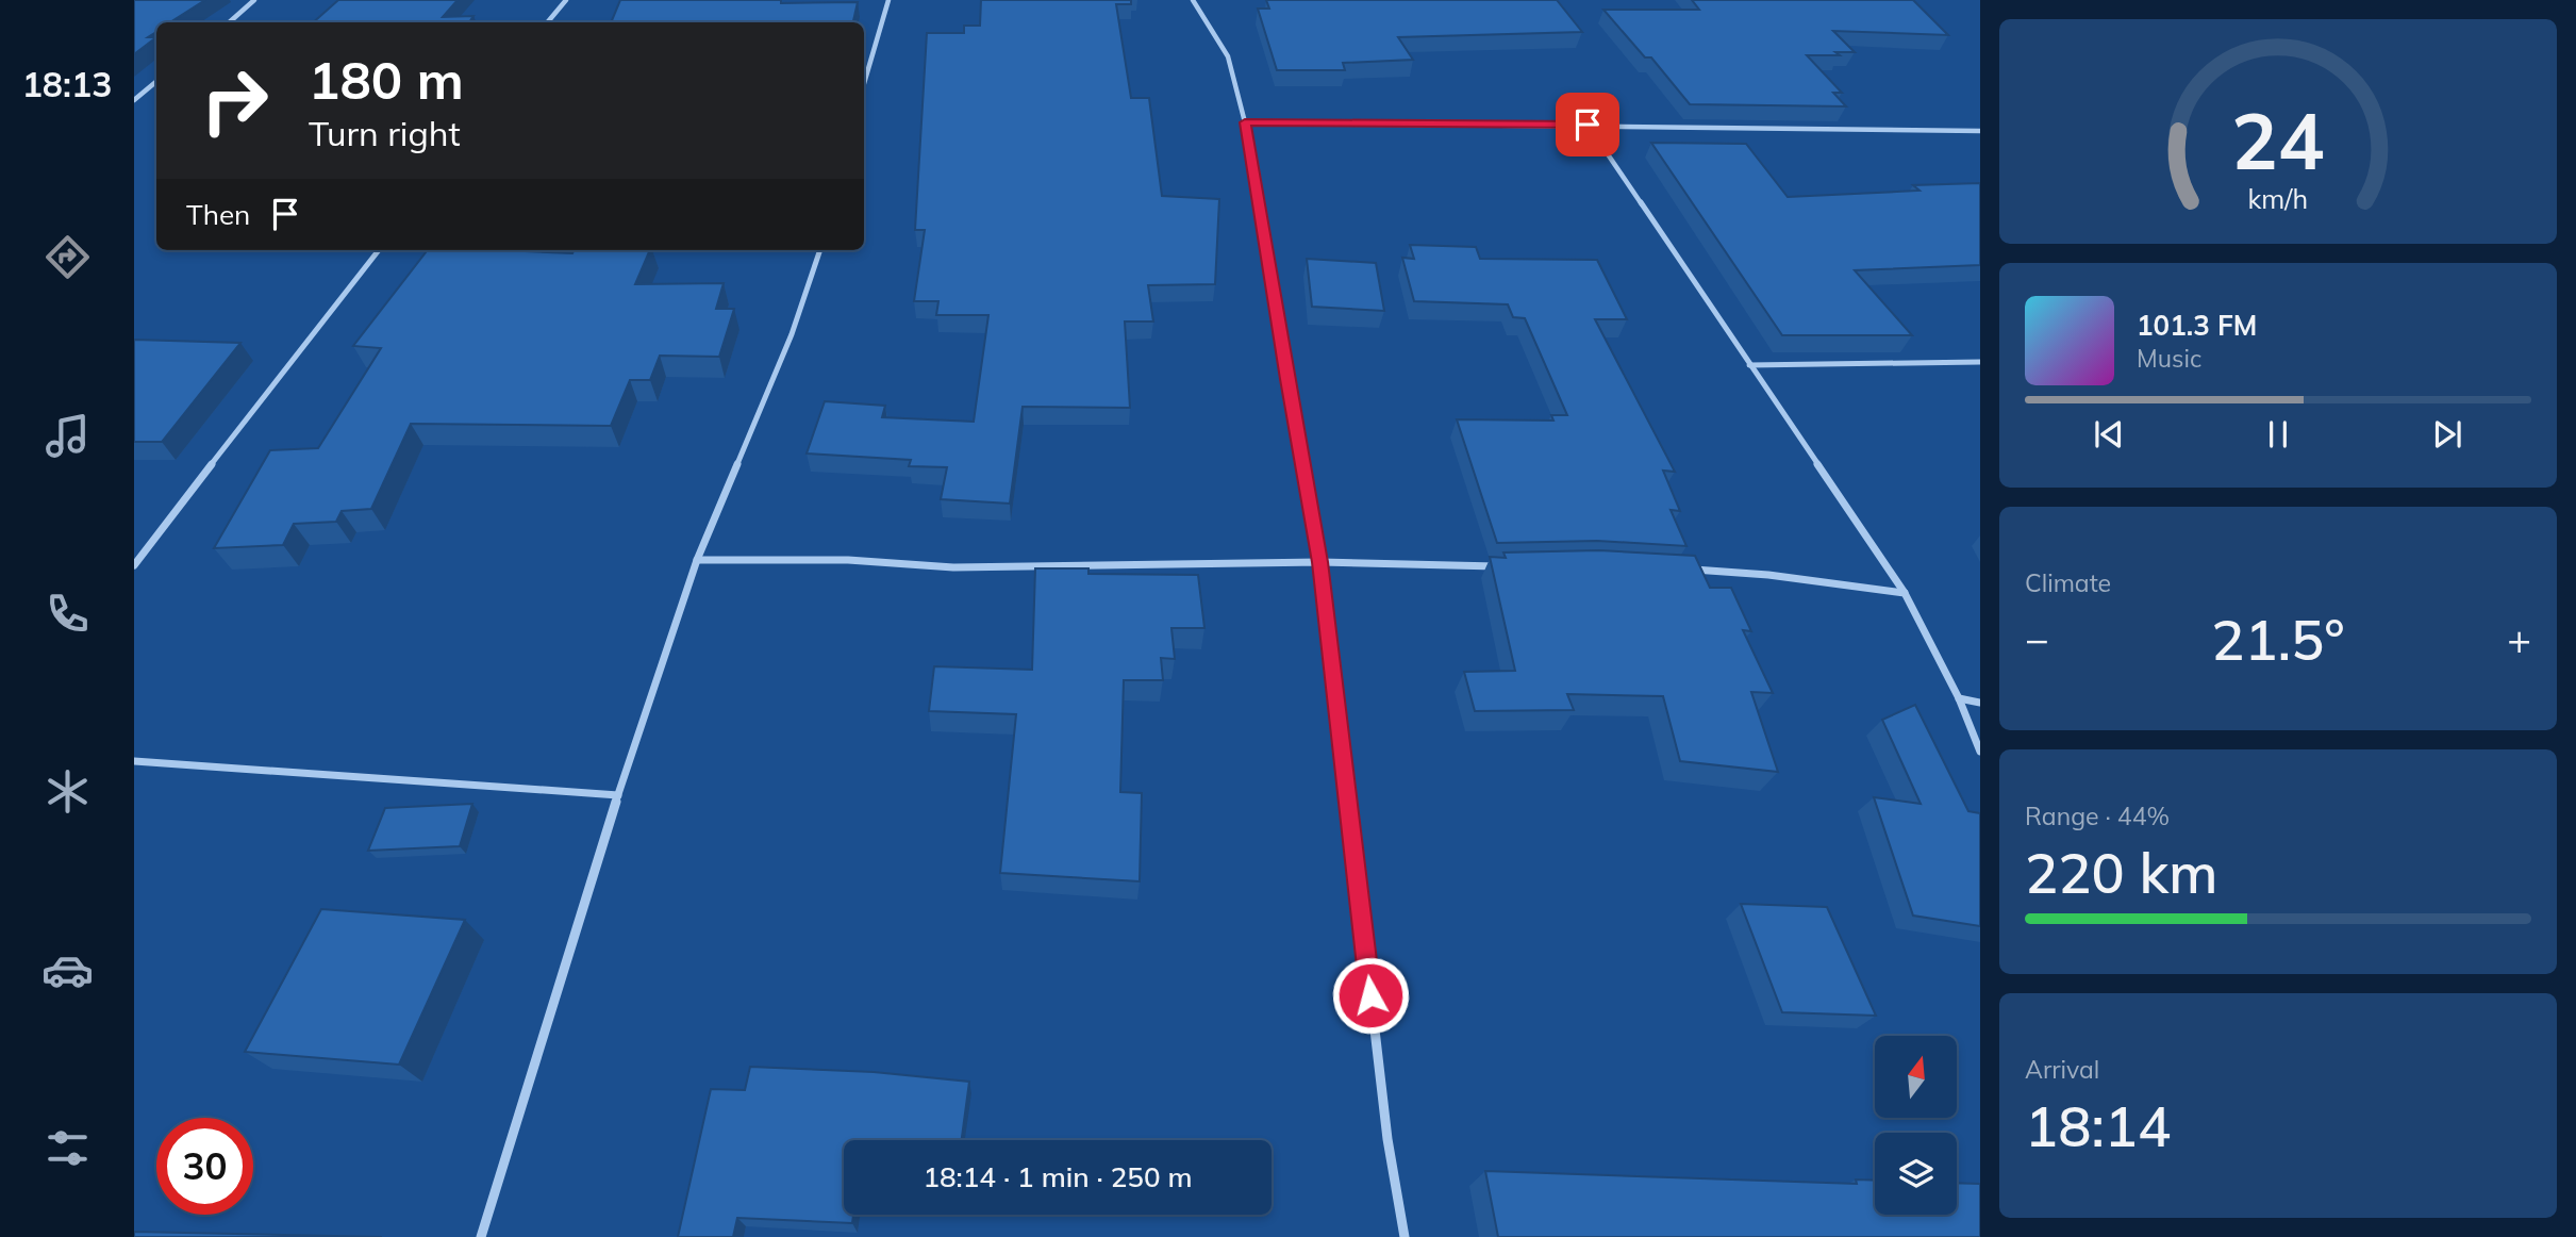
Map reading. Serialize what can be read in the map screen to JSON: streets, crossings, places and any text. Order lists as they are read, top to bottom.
{
  "north": "top",
  "page": {
    "tabs": "18:13",
    "turn": ["180 m", "Turn right"],
    "then": "Then",
    "song": ["101.3 FM", "Music"],
    "tile": [
      "Climate",
      ["Range · 44%", "220 km"],
      ["Arrival", "18:14"]
    ],
    "heat": ["−", "21.5°", "+"],
    "limit": "30",
    "trip": "18:14 · 1 min · 250 m",
    "gauge": ["24", "km/h"]
  }
}
